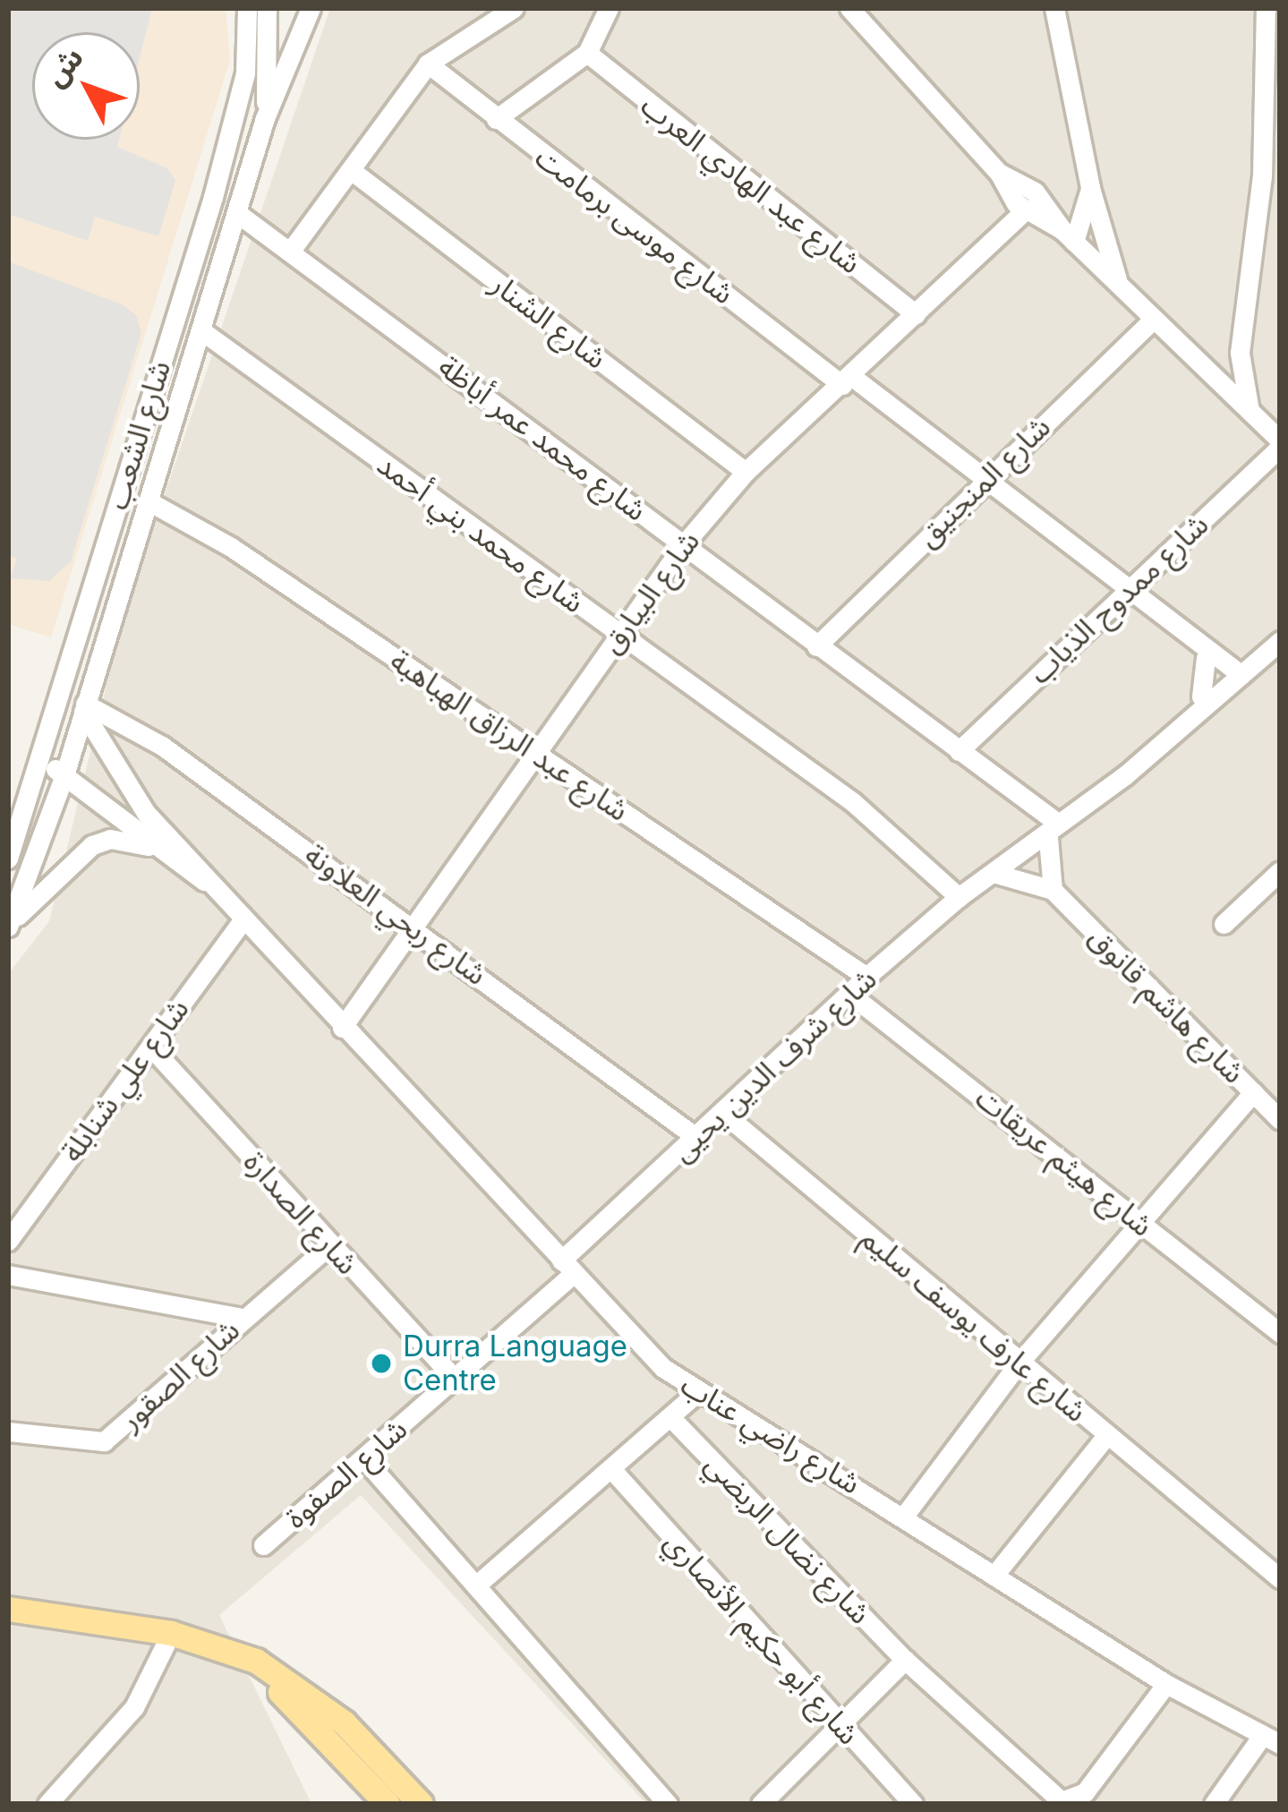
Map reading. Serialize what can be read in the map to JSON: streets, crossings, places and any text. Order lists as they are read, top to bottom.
{
  "streets": {
    "street": [
      "شارع عبد الهادي العرب",
      "شارع موسى برمامت",
      "شارع الشنار",
      "شارع الشعب",
      "شارع محمد عمر أباظة",
      "شارع المنجنيق",
      "شارع محمد بني أحمد",
      "شارع البيارق",
      "شارع ممدوح الذياب",
      "شارع عبد الرزاق الهباهبة",
      "شارع ربحي العلاونة",
      "شارع هاشم قانوق",
      "شارع شرف الدين يحيى",
      "شارع علي شنابلة",
      "شارع هيثم عريقات",
      "شارع الصدارة",
      "شارع عارف يوسف سليم",
      "شارع الصقور",
      "شارع راضي عناب",
      "شارع الصفوة",
      "شارع نضال الربضي",
      "شارع أبو حكيم الأنصاري"
    ]
  },
  "crossings": [
    ["شارع عبد الهادي العرب", "شارع البيارق"],
    ["شارع موسى برمامت", "شارع المنجنيق"],
    ["شارع موسى برمامت", "شارع البيارق"],
    ["شارع موسى برمامت", "شارع ممدوح الذياب"],
    ["شارع موسى برمامت", "شارع شرف الدين يحيى"],
    ["شارع الشنار", "شارع البيارق"],
    ["شارع الشعب", "شارع محمد عمر أباظة"],
    ["شارع الشعب", "شارع محمد بني أحمد"],
    ["شارع الشعب", "شارع عبد الرزاق الهباهبة"],
    ["شارع الشعب", "شارع ربحي العلاونة"],
    ["شارع الشعب", "شارع راضي عناب"],
    ["شارع محمد عمر أباظة", "شارع المنجنيق"],
    ["شارع محمد عمر أباظة", "شارع البيارق"],
    ["شارع محمد عمر أباظة", "شارع ممدوح الذياب"],
    ["شارع محمد عمر أباظة", "شارع شرف الدين يحيى"],
    ["شارع محمد بني أحمد", "شارع البيارق"],
    ["شارع محمد بني أحمد", "شارع شرف الدين يحيى"],
    ["شارع البيارق", "شارع عبد الرزاق الهباهبة"],
    ["شارع البيارق", "شارع ربحي العلاونة"],
    ["شارع البيارق", "شارع راضي عناب"],
    ["شارع عبد الرزاق الهباهبة", "شارع شرف الدين يحيى"],
    ["شارع ربحي العلاونة", "شارع شرف الدين يحيى"],
    ["شارع ربحي العلاونة", "شارع راضي عناب"],
    ["شارع هاشم قانوق", "شارع شرف الدين يحيى"],
    ["شارع شرف الدين يحيى", "شارع هيثم عريقات"],
    ["شارع شرف الدين يحيى", "شارع عارف يوسف سليم"],
    ["شارع شرف الدين يحيى", "شارع راضي عناب"],
    ["شارع شرف الدين يحيى", "شارع الصفوة"],
    ["شارع علي شنابلة", "شارع الصدارة"],
    ["شارع علي شنابلة", "شارع راضي عناب"],
    ["شارع الصدارة", "شارع الصقور"],
    ["شارع الصدارة", "شارع الصفوة"],
    ["شارع راضي عناب", "شارع الصفوة"],
    ["شارع راضي عناب", "شارع نضال الربضي"]
  ],
  "places": ["Durra Language Centre"],
  "north": "top left"
}
